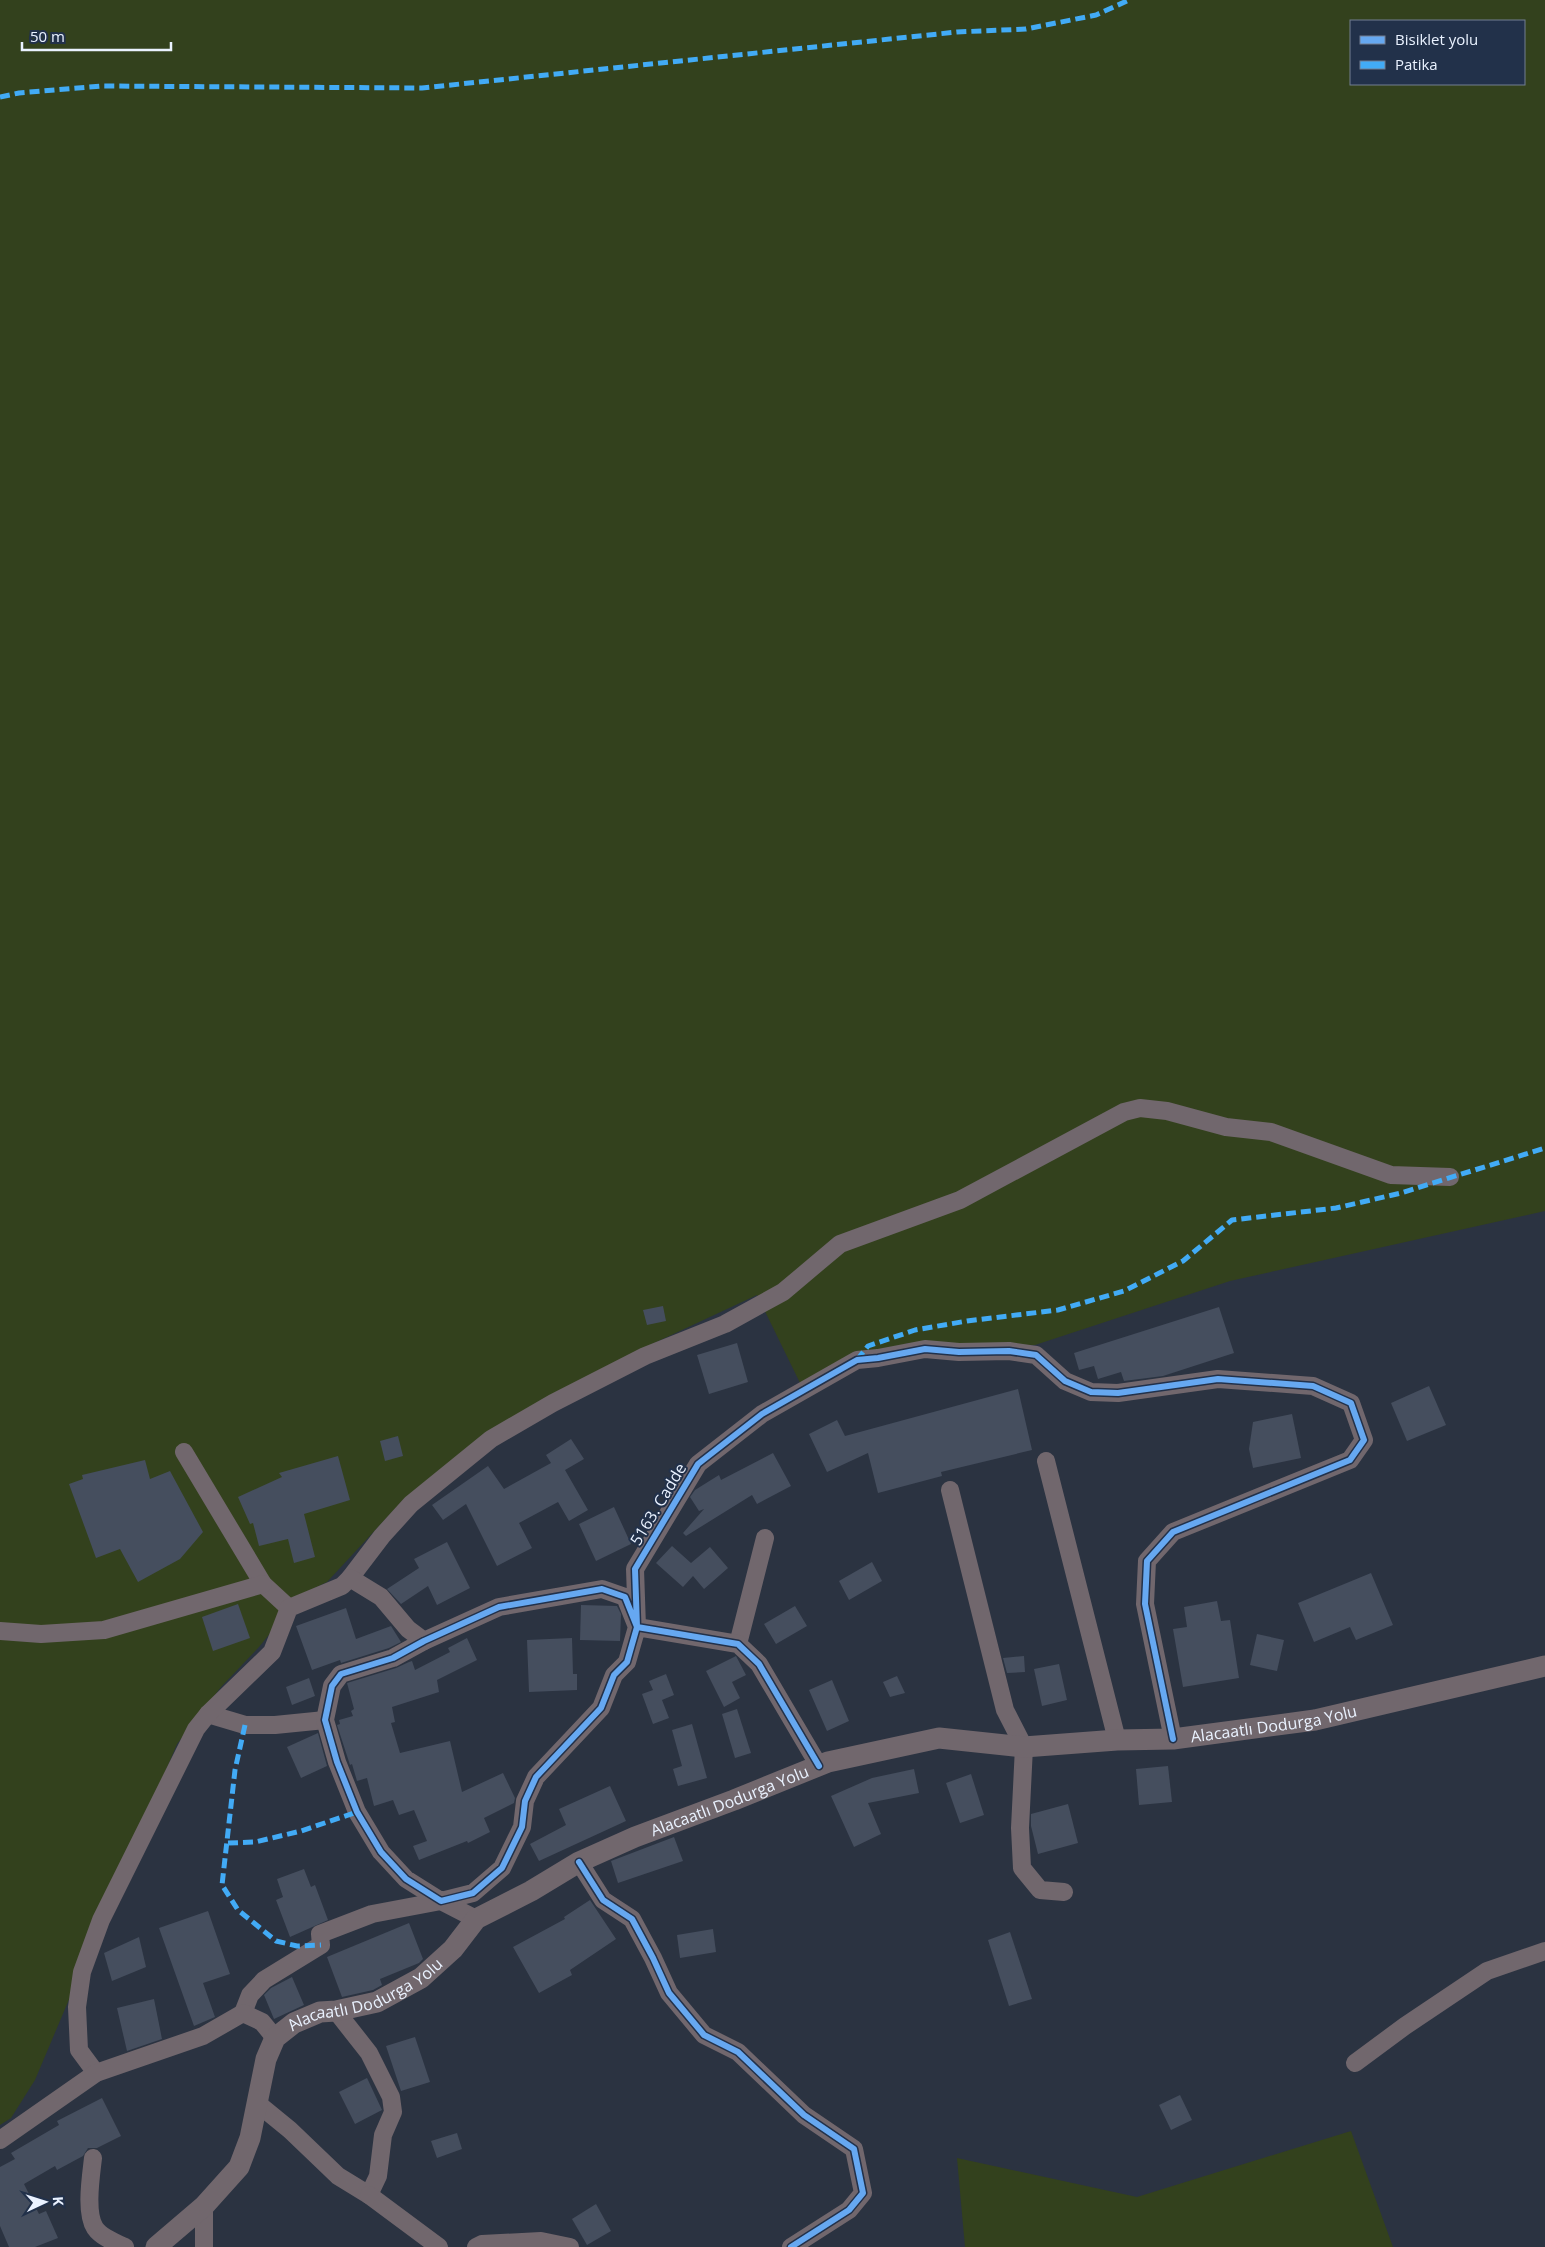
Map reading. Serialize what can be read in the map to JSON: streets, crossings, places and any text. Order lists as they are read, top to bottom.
{
  "streets": {
    "street": ["5163. Cadde", "Alacaatlı Dodurga Yolu"]
  },
  "crossings": [
    ["5163. Cadde", "Alacaatlı Dodurga Yolu"]
  ],
  "legend": ["Bisiklet yolu", "Patika"],
  "scale_bar": "50 m",
  "north": "right"
}
